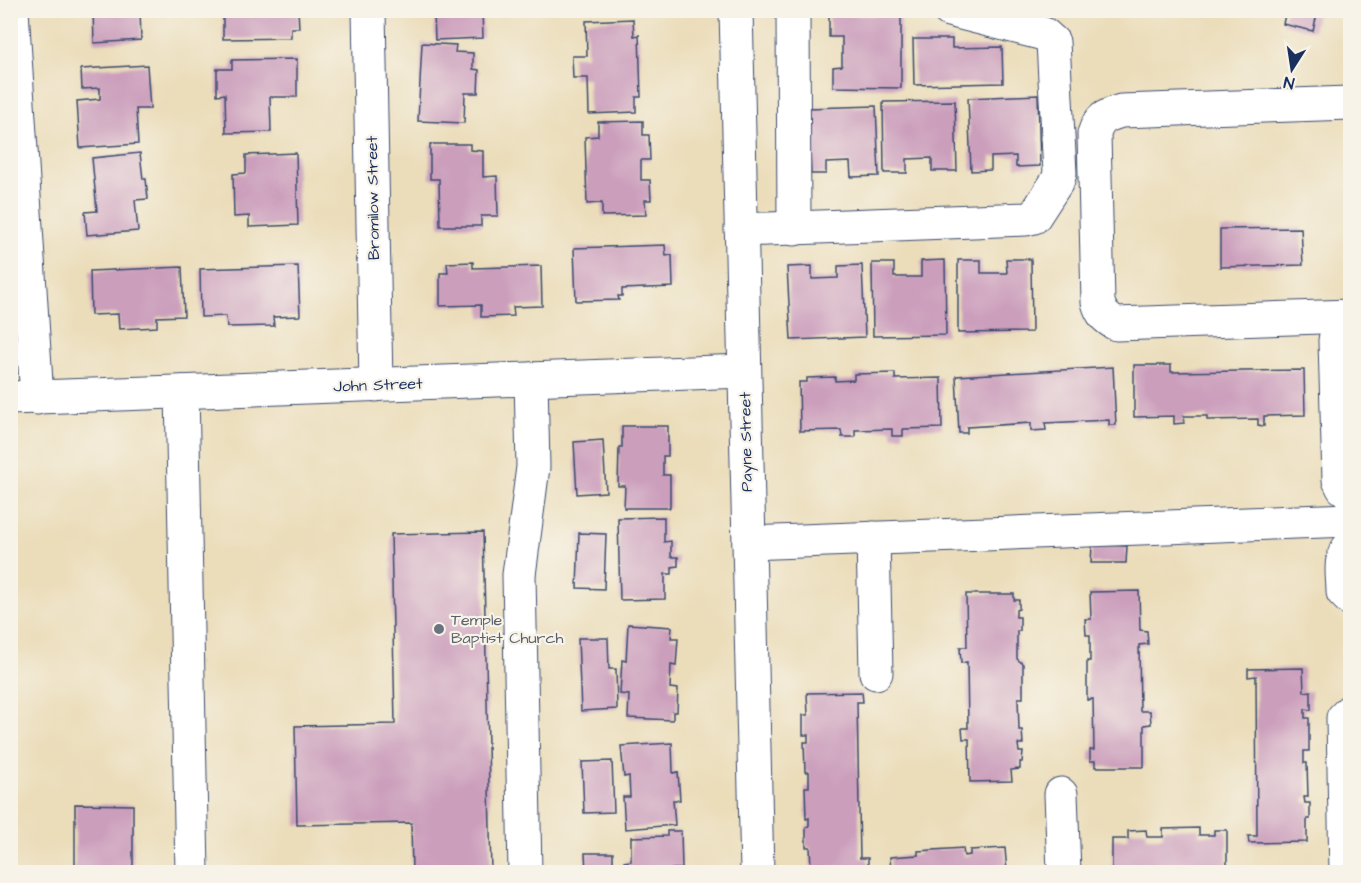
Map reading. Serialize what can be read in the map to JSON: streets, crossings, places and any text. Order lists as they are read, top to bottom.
{
  "streets": {
    "street": ["Bromilow Street", "John Street", "Payne Street"]
  },
  "crossings": [
    ["Bromilow Street", "John Street"],
    ["John Street", "Payne Street"]
  ],
  "places": ["Temple Baptist Church"],
  "north": "bottom"
}
